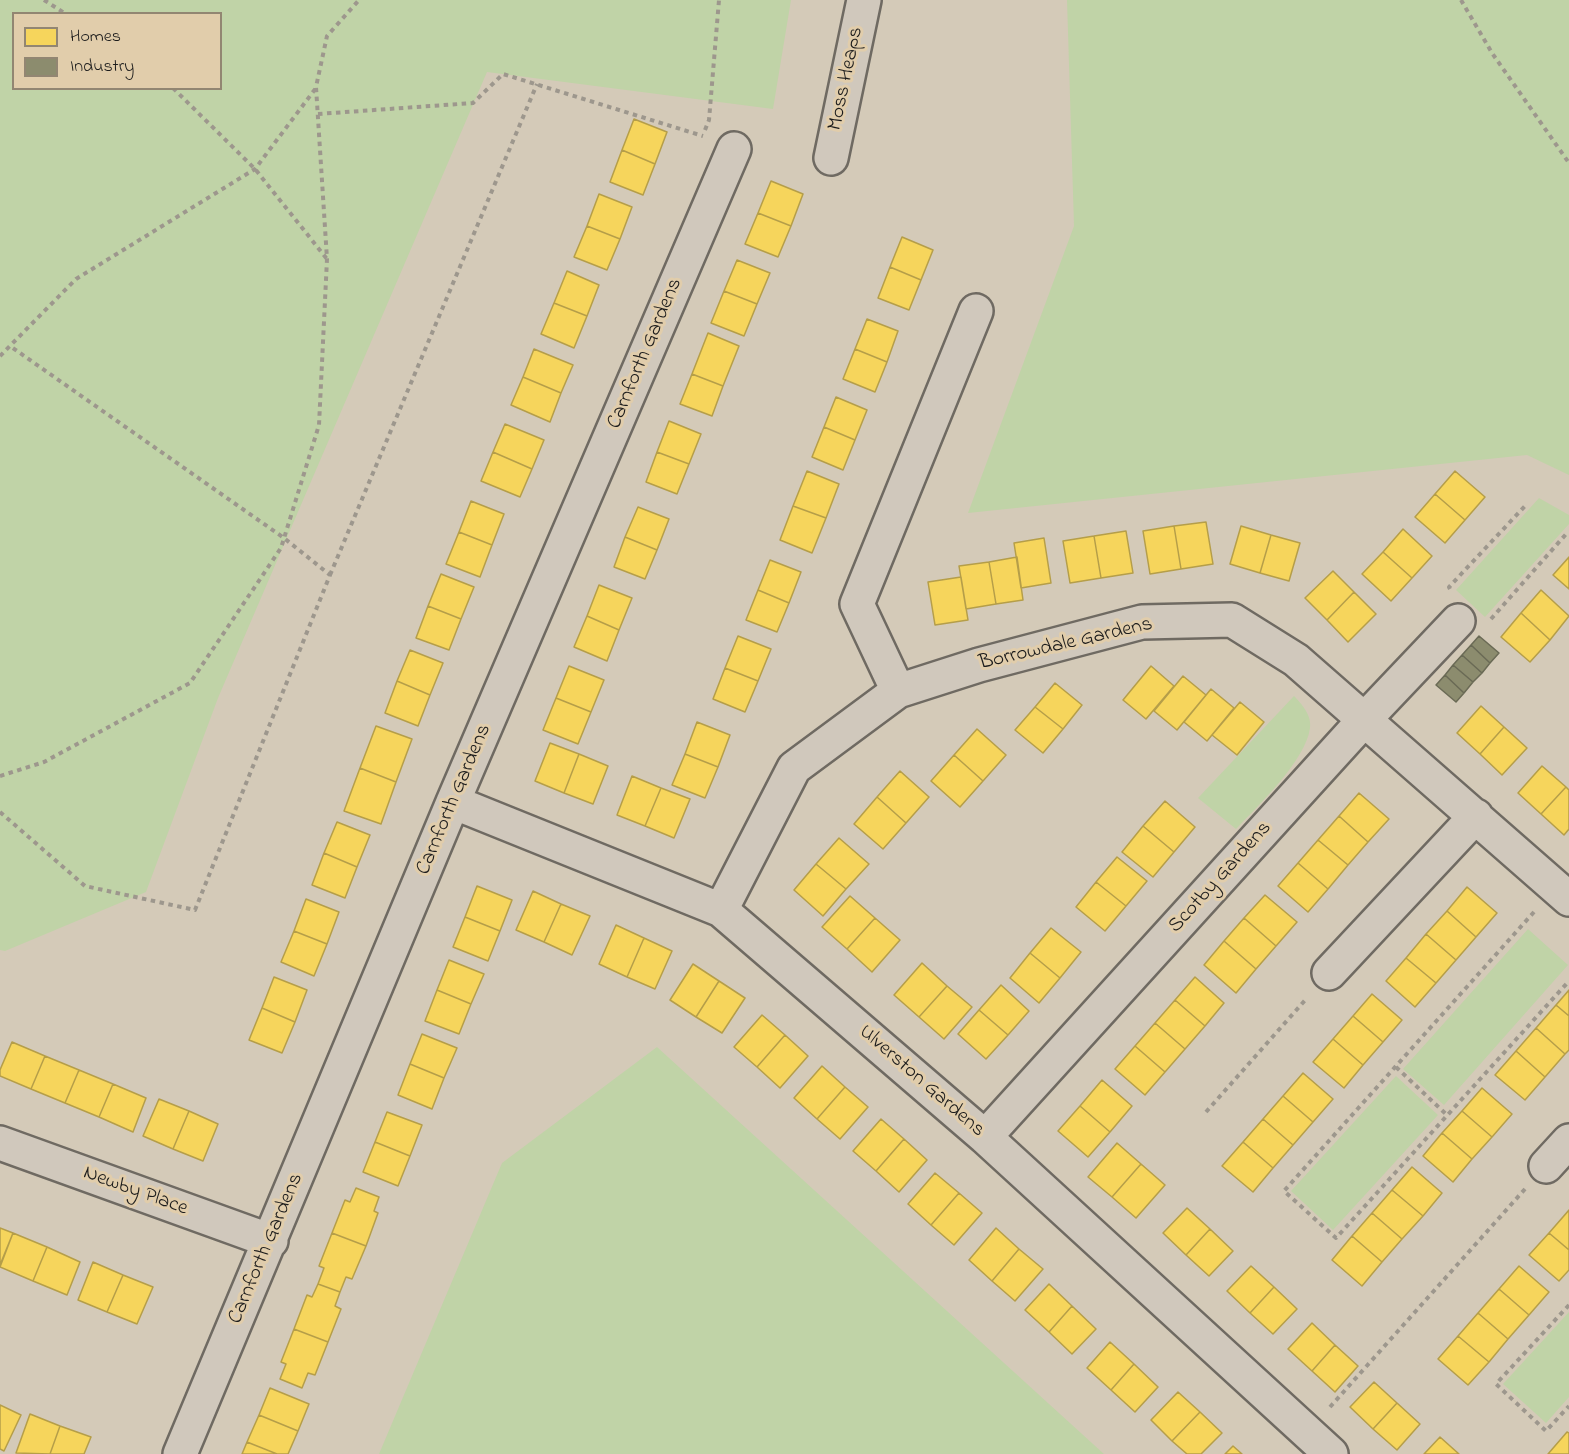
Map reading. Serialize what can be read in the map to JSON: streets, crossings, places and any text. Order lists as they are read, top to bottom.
{
  "streets": {
    "street": [
      "Moss Heaps",
      "Carnforth Gardens",
      "Borrowdale Gardens",
      "Scotby Gardens",
      "Ulverston Gardens",
      "Newby Place"
    ]
  },
  "crossings": [
    ["Carnforth Gardens", "Ulverston Gardens"],
    ["Carnforth Gardens", "Newby Place"],
    ["Borrowdale Gardens", "Scotby Gardens"],
    ["Borrowdale Gardens", "Ulverston Gardens"],
    ["Scotby Gardens", "Ulverston Gardens"]
  ],
  "legend": ["Homes", "Industry"]
}
